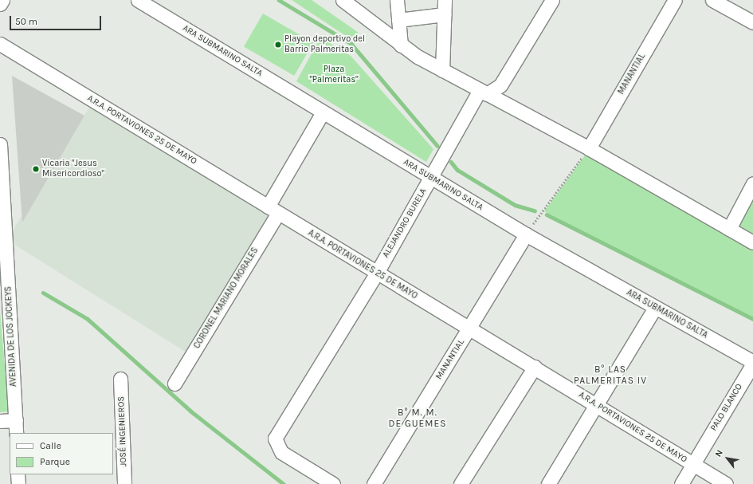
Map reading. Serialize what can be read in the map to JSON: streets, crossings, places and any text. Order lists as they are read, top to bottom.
{
  "streets": {
    "street": [
      "ARA SUBMARINO SALTA",
      "MANANTIAL",
      "A.R.A. PORTAVIONES 25 DE MAYO",
      "ALEJANDRO BURELA",
      "CORONEL MARIANO MORALES",
      "AVENIDA DE LOS JOCKEYS",
      "PALO BLANCO",
      "JOSÉ INGENIEROS"
    ]
  },
  "crossings": [
    ["ARA SUBMARINO SALTA", "MANANTIAL"],
    ["ARA SUBMARINO SALTA", "ALEJANDRO BURELA"],
    ["ARA SUBMARINO SALTA", "CORONEL MARIANO MORALES"],
    ["ARA SUBMARINO SALTA", "PALO BLANCO"],
    ["MANANTIAL", "A.R.A. PORTAVIONES 25 DE MAYO"],
    ["A.R.A. PORTAVIONES 25 DE MAYO", "ALEJANDRO BURELA"],
    ["A.R.A. PORTAVIONES 25 DE MAYO", "CORONEL MARIANO MORALES"],
    ["A.R.A. PORTAVIONES 25 DE MAYO", "PALO BLANCO"]
  ],
  "districts": ["B° LAS PALMERITAS IV", "B° M. M. DE GUEMES"],
  "parks": ["Plaza \"Palmeritas\""],
  "places": ["Playon deportivo del Barrio Palmeritas", "Vicaria \"Jesus Misericordioso\""],
  "legend": ["Calle", "Parque"],
  "scale_bar": "50 m",
  "north": "top left"
}
